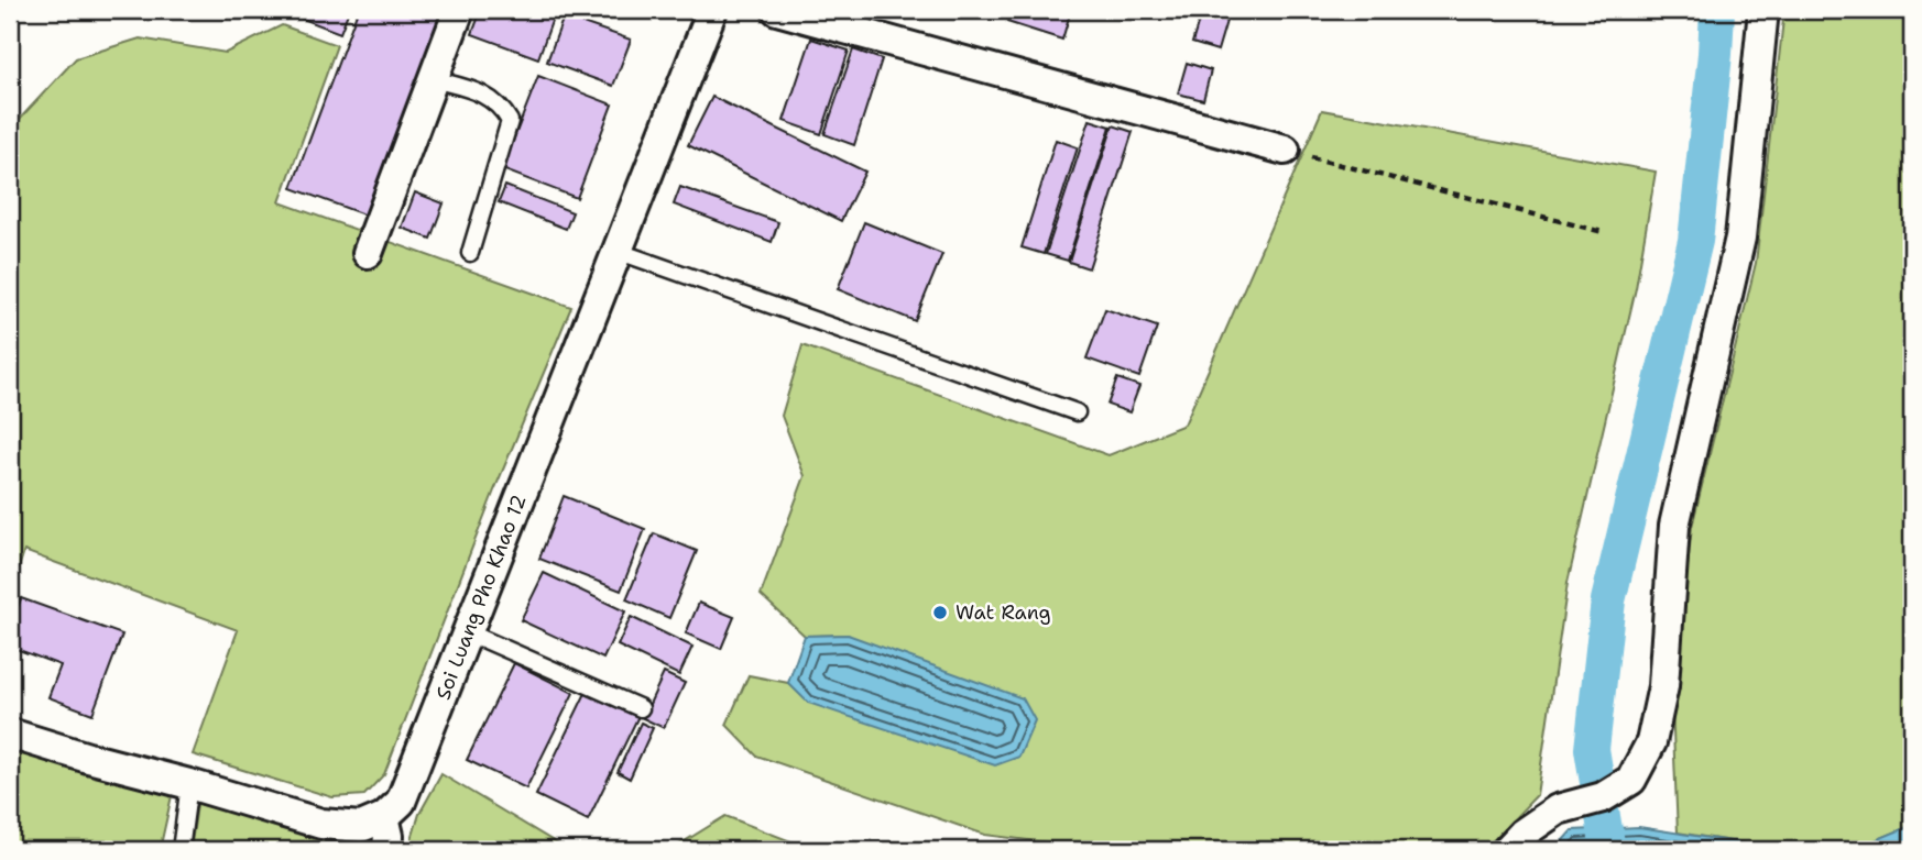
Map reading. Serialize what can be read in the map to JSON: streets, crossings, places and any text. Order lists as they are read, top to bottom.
{
  "streets": {
    "street": ["Soi Luang Pho Khao 12"]
  },
  "places": ["Wat Rang"]
}
